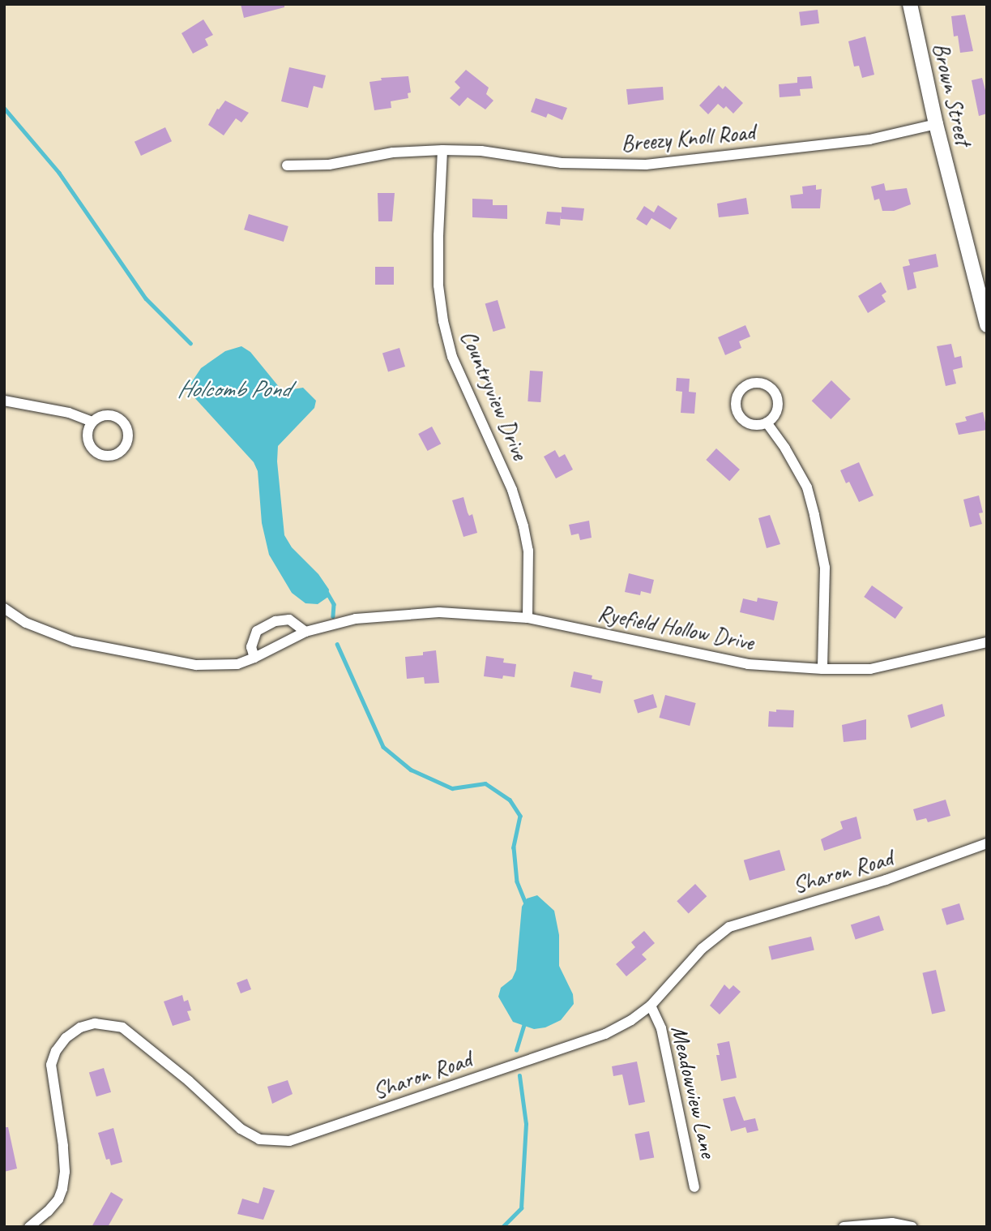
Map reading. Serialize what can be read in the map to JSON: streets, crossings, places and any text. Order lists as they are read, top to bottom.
{
  "streets": {
    "street": [
      "Brown Street",
      "Breezy Knoll Road",
      "Countryview Drive",
      "Ryefield Hollow Drive",
      "Sharon Road",
      "Meadowview Lane"
    ]
  },
  "crossings": [
    ["Brown Street", "Breezy Knoll Road"],
    ["Breezy Knoll Road", "Countryview Drive"],
    ["Countryview Drive", "Ryefield Hollow Drive"],
    ["Sharon Road", "Meadowview Lane"]
  ],
  "water": ["Holcomb Pond"]
}
